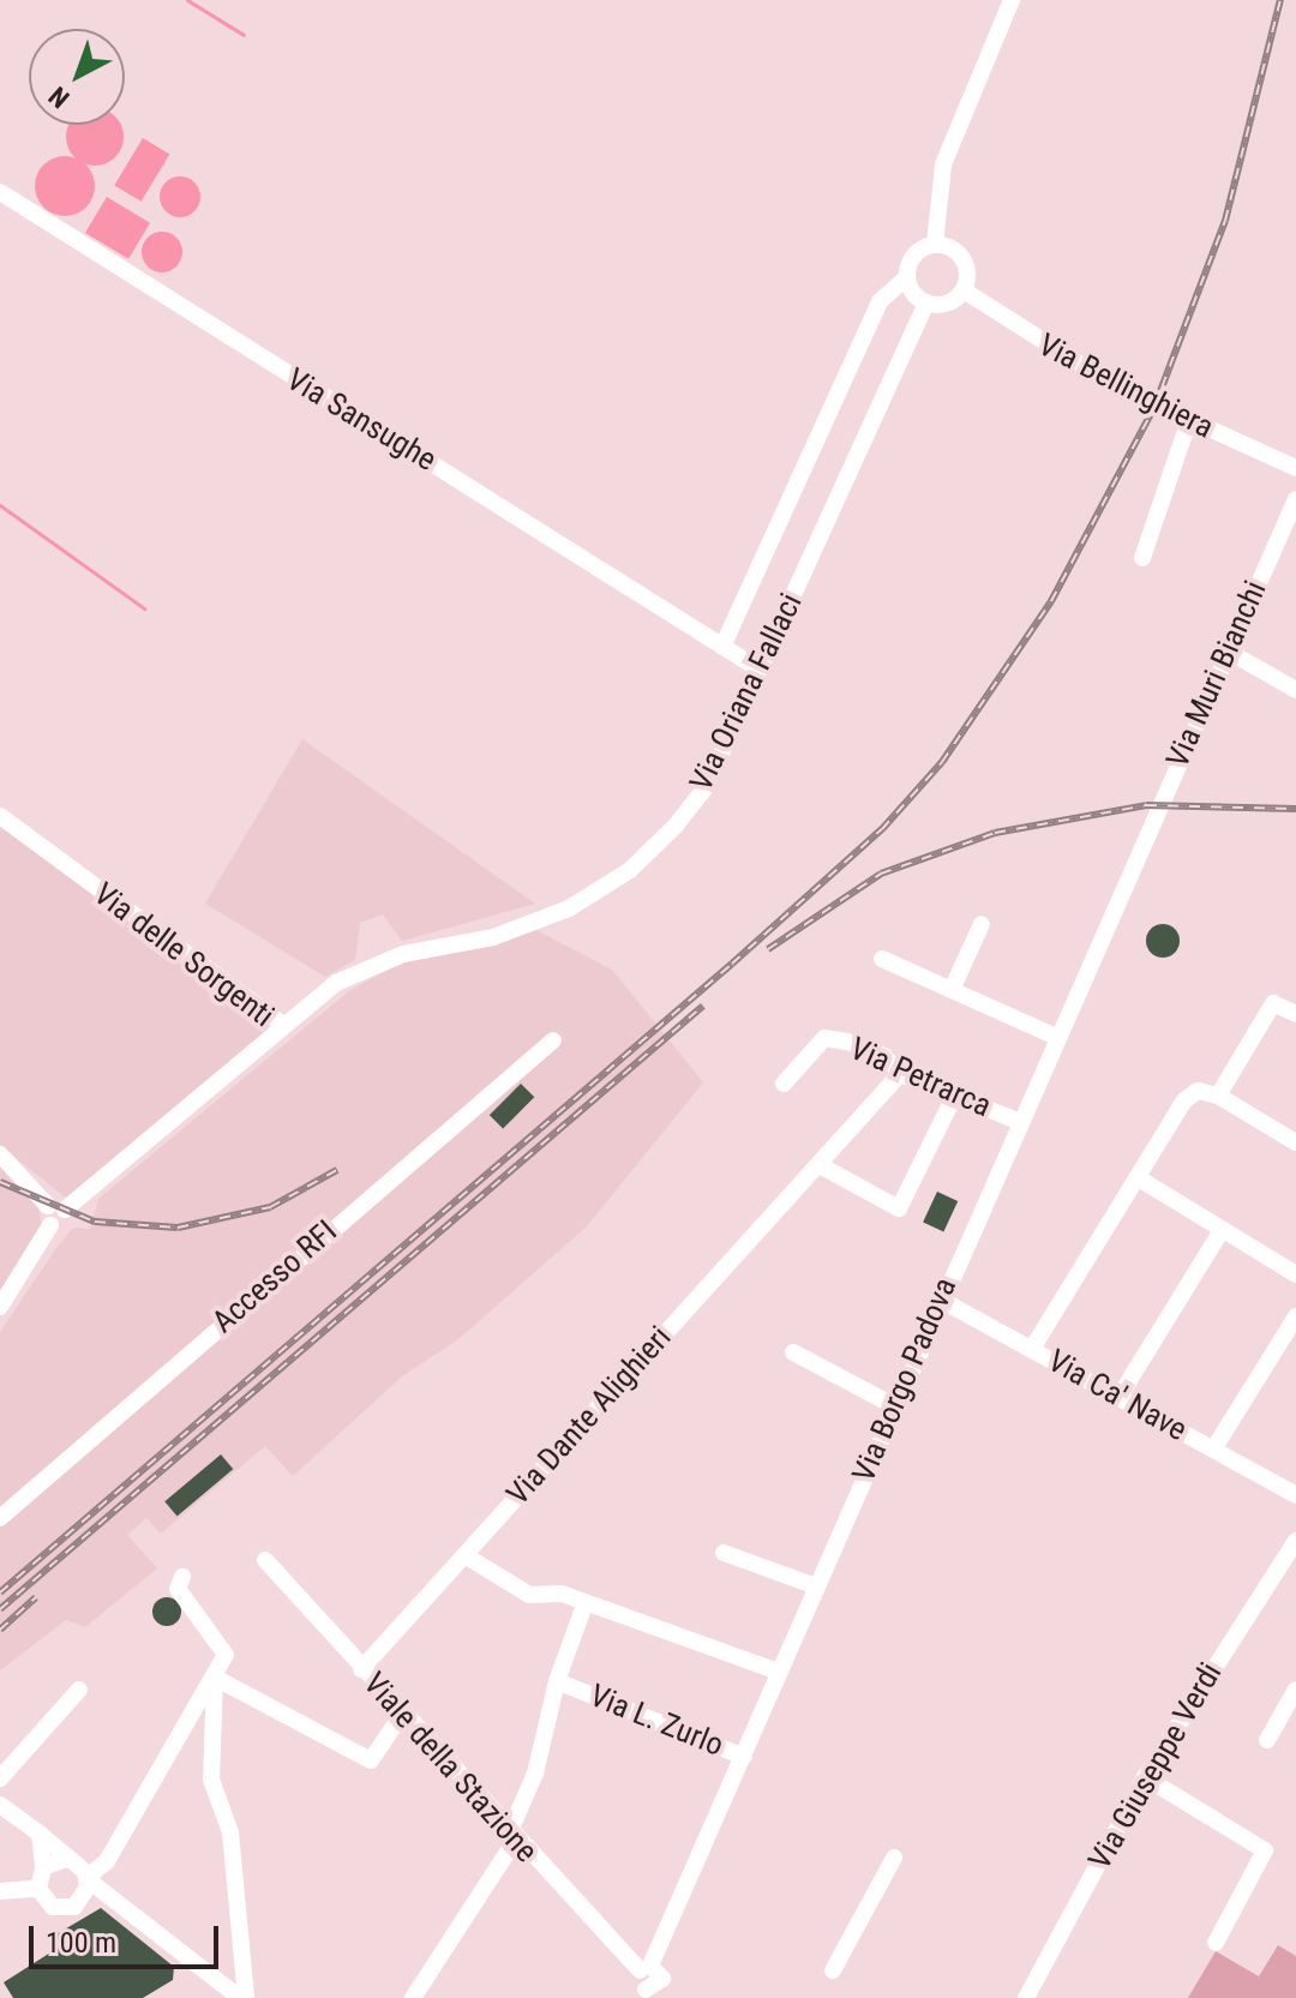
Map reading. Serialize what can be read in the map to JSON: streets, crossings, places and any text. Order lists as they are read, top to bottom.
{
  "streets": {
    "street": [
      "Via Bellinghiera",
      "Via Sansughe",
      "Via Muri Bianchi",
      "Via Oriana Fallaci",
      "Via delle Sorgenti",
      "Via Petrarca",
      "Accesso RFI",
      "Via Borgo Padova",
      "Via Ca' Nave",
      "Via Dante Alighieri",
      "Via L. Zurlo",
      "Via Giuseppe Verdi",
      "Viale della Stazione"
    ]
  },
  "crossings": [
    ["Via Bellinghiera", "Via Oriana Fallaci"],
    ["Via Sansughe", "Via Oriana Fallaci"],
    ["Via Muri Bianchi", "Via Borgo Padova"],
    ["Via Oriana Fallaci", "Via delle Sorgenti"],
    ["Via Petrarca", "Via Borgo Padova"],
    ["Via Petrarca", "Via Dante Alighieri"],
    ["Via Borgo Padova", "Via Ca' Nave"],
    ["Via Borgo Padova", "Via L. Zurlo"],
    ["Via Borgo Padova", "Viale della Stazione"],
    ["Via Dante Alighieri", "Viale della Stazione"],
    ["Via L. Zurlo", "Viale della Stazione"]
  ],
  "scale_bar": "100 m",
  "north": "bottom left"
}
